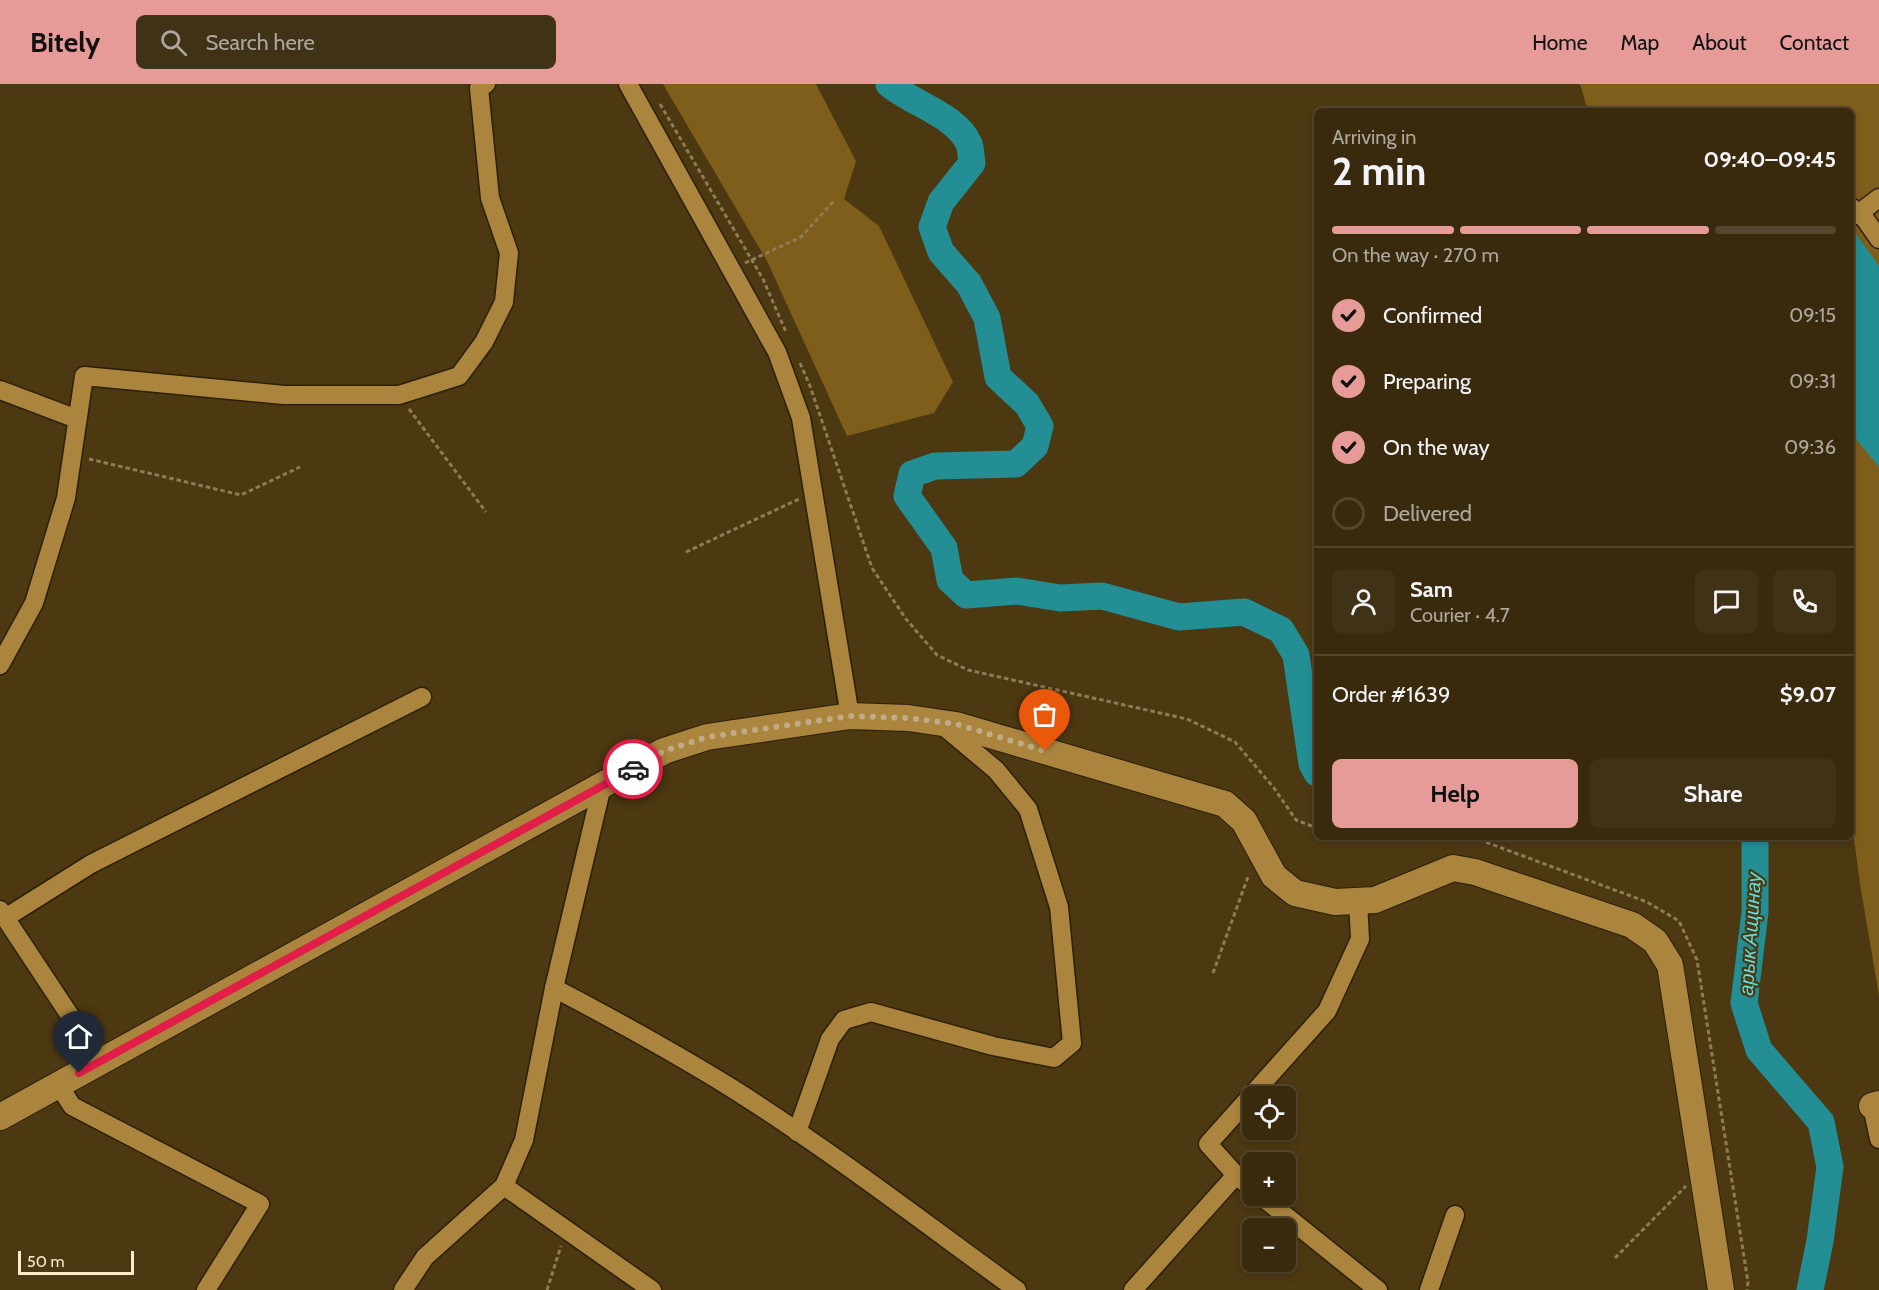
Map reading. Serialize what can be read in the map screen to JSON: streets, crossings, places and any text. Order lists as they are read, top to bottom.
{
  "water": ["арык Ащинау"],
  "scale_bar": "50 m",
  "page": {
    "header": "Bitely",
    "search": "Search here",
    "nav": [
      "Home",
      "Map",
      "About",
      "Contact"
    ],
    "heading": ["2 min", "Arriving in", "09:40–09:45"],
    "panel": [
      "Sam",
      "Courier · 4.7",
      "Order #1639",
      "$9.07"
    ],
    "bar": "On the way · 270 m",
    "list": [
      ["Confirmed", "09:15"],
      ["Preparing", "09:31"],
      ["On the way", "09:36"],
      "Delivered"
    ],
    "buttons": ["Help", "Share"],
    "map_buttons": ["+", "−"],
    "scale": "50 m"
  }
}
